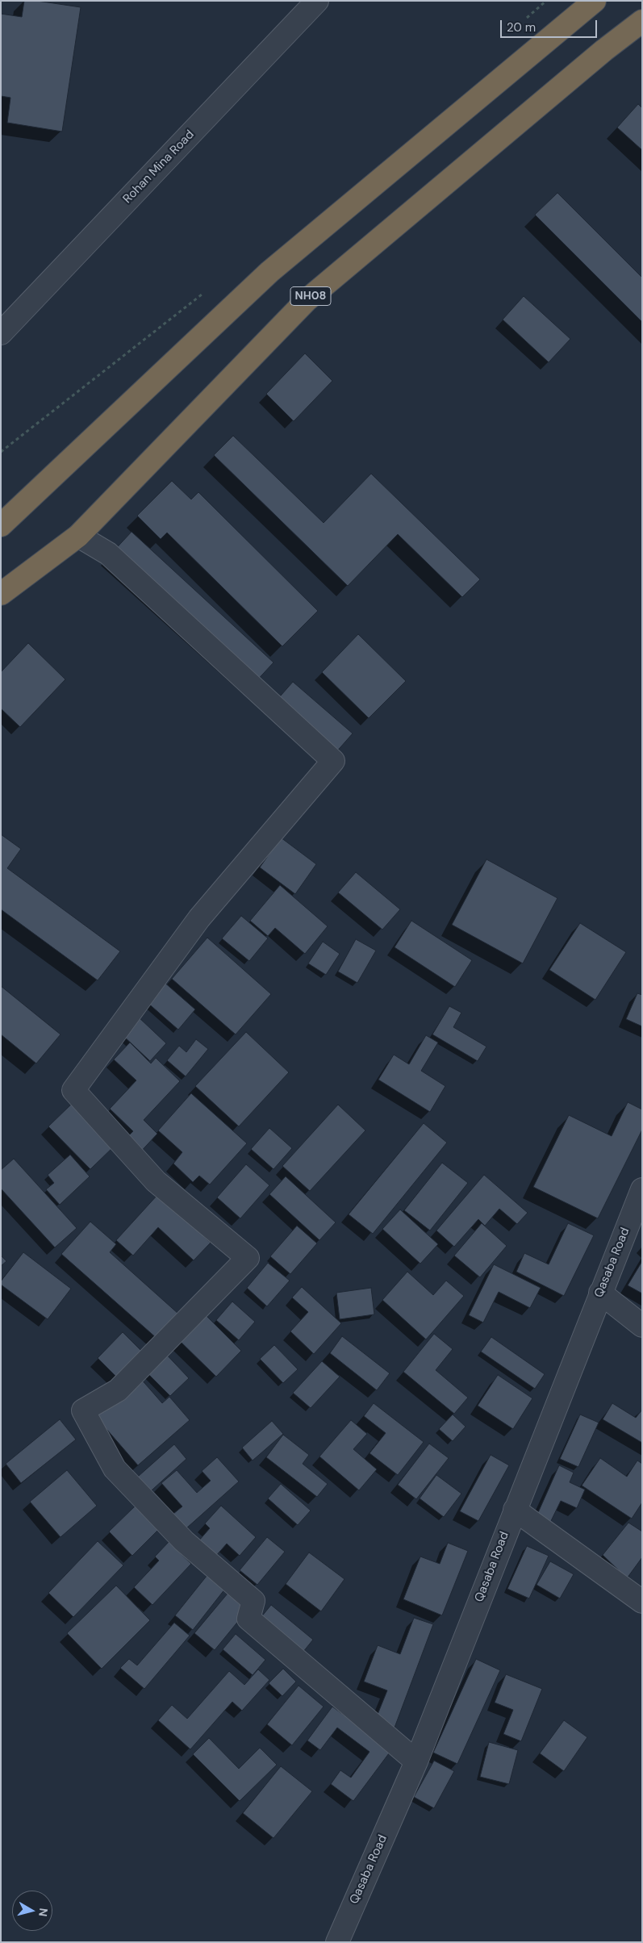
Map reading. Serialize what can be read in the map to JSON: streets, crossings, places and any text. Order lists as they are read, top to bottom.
{
  "streets": {
    "highway": ["NH08"],
    "street": ["Rohan Mina Road", "Qasaba Road"]
  },
  "scale_bar": "20 m",
  "north": "right"
}
